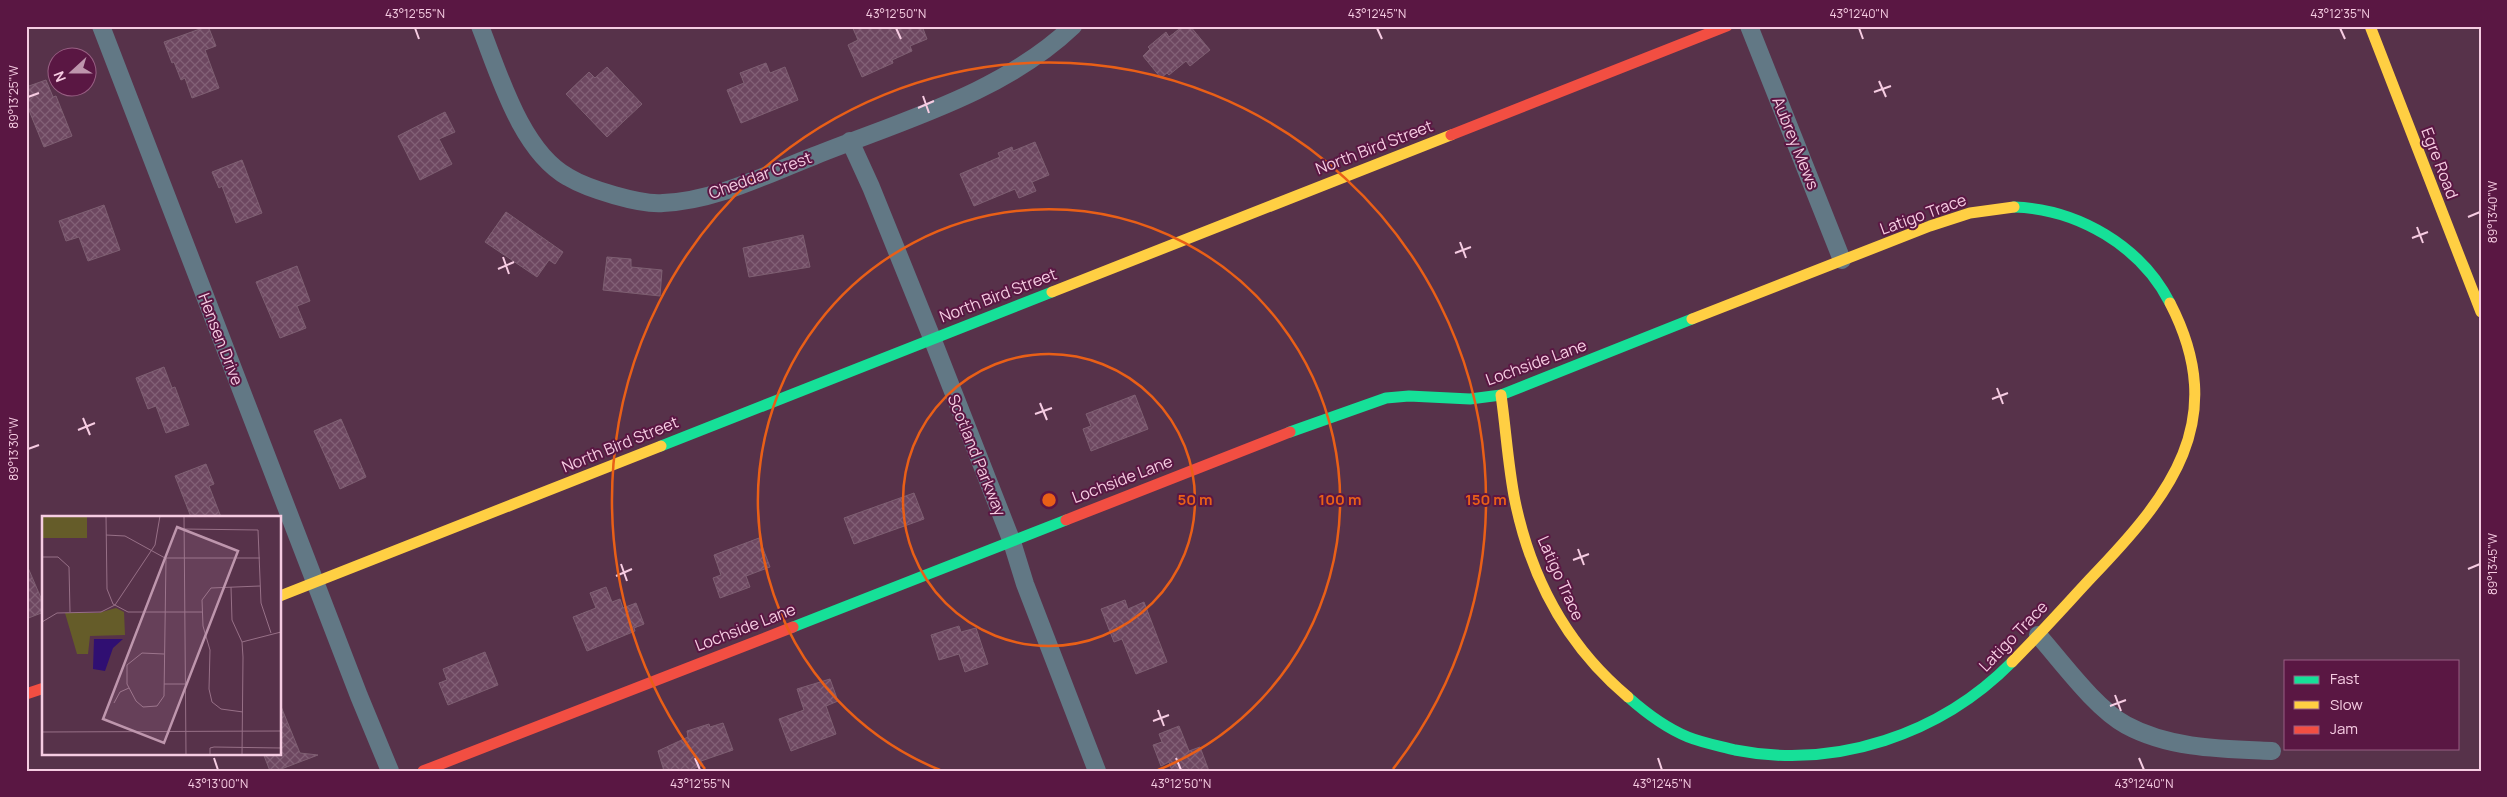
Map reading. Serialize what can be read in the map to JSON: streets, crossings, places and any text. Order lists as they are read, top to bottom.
{
  "streets": {
    "street": [
      "Aubrey Mews",
      "North Bird Street",
      "Egre Road",
      "Cheddar Crest",
      "Latigo Trace",
      "Hensen Drive",
      "Lochside Lane",
      "Scotland Parkway"
    ]
  },
  "crossings": [
    ["Aubrey Mews", "Latigo Trace"],
    ["Aubrey Mews", "Lochside Lane"],
    ["North Bird Street", "Hensen Drive"],
    ["North Bird Street", "Scotland Parkway"],
    ["Cheddar Crest", "Scotland Parkway"],
    ["Latigo Trace", "Lochside Lane"],
    ["Lochside Lane", "Scotland Parkway"]
  ],
  "legend": ["Fast", "Slow", "Jam"],
  "north": "left",
  "coordinates": [
    "43°12'55\"N",
    "43°12'50\"N",
    "43°12'45\"N",
    "43°12'40\"N",
    "43°12'35\"N",
    "89°13'25\"W",
    "89°13'40\"W",
    "89°13'30\"W",
    "89°13'45\"W",
    "43°13'00\"N"
  ],
  "rings": ["50 m", "100 m", "150 m"]
}
